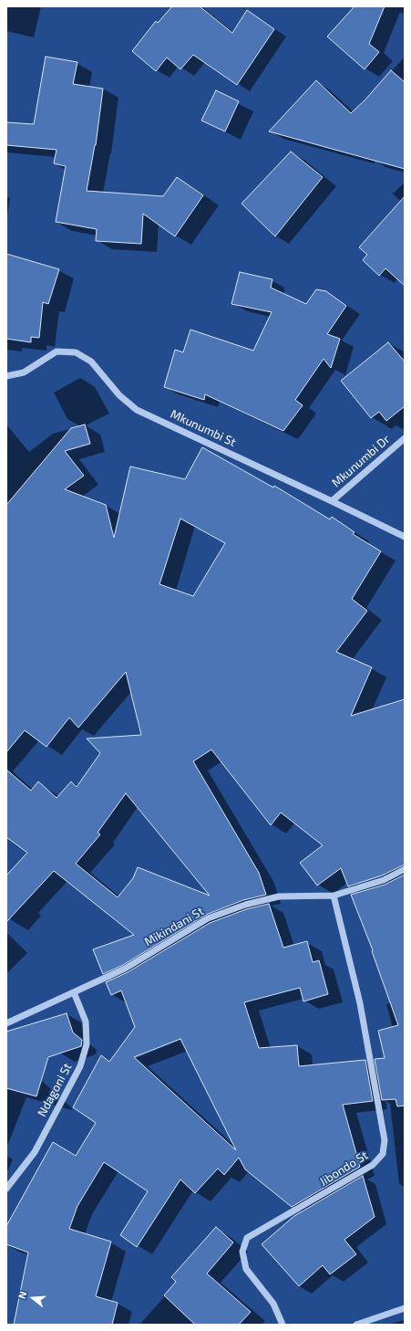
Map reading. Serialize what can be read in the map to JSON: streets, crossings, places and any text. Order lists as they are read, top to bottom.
{
  "streets": {
    "street": [
      "Mkunumbi St",
      "Mkunumbi Dr",
      "Mikindani St",
      "Ndagoni St",
      "Jibondo St"
    ]
  },
  "crossings": [
    ["Mkunumbi St", "Mkunumbi Dr"],
    ["Mikindani St", "Ndagoni St"],
    ["Mikindani St", "Jibondo St"]
  ],
  "north": "left"
}
